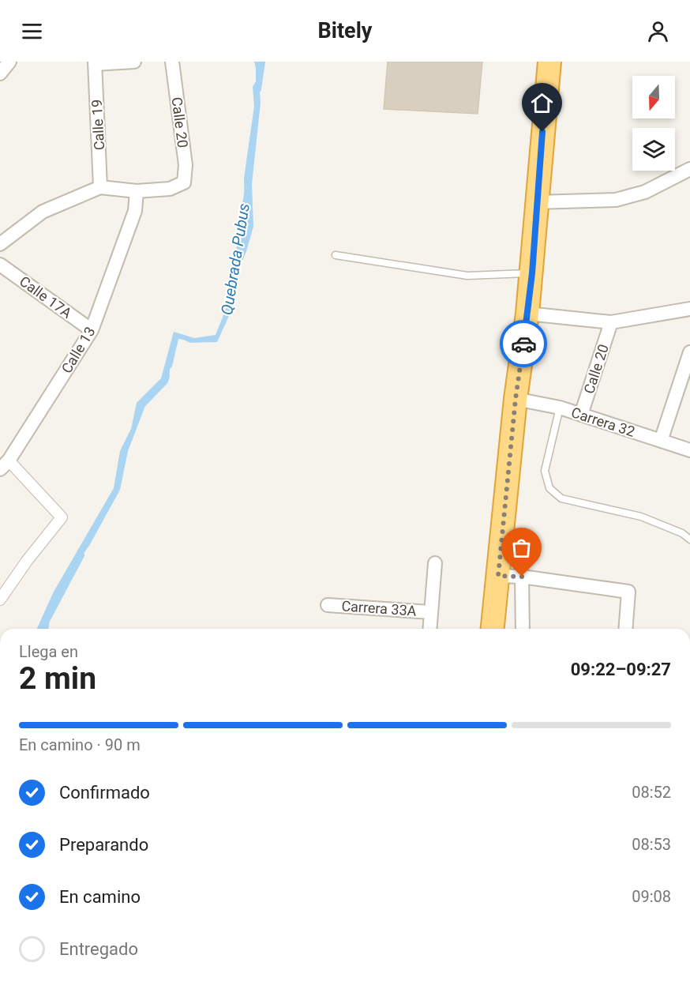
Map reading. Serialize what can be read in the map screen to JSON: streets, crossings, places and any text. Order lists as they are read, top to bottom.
{
  "streets": {
    "street": [
      "Calle 20",
      "Calle 19",
      "Calle 17A",
      "Calle 13",
      "Carrera 32",
      "Carrera 33A"
    ]
  },
  "crossings": [
    ["Calle 20", "Calle 13"],
    ["Calle 20", "Carrera 32"],
    ["Calle 17A", "Calle 13"]
  ],
  "water": ["Quebrada Pubus"],
  "north": "bottom",
  "page": {
    "header": "Bitely",
    "heading": ["2 min", "Llega en", "09:22–09:27"],
    "bar": "En camino · 90 m",
    "list": [
      ["Confirmado", "08:52"],
      ["Preparando", "08:53"],
      ["En camino", "09:08"],
      "Entregado"
    ]
  }
}
